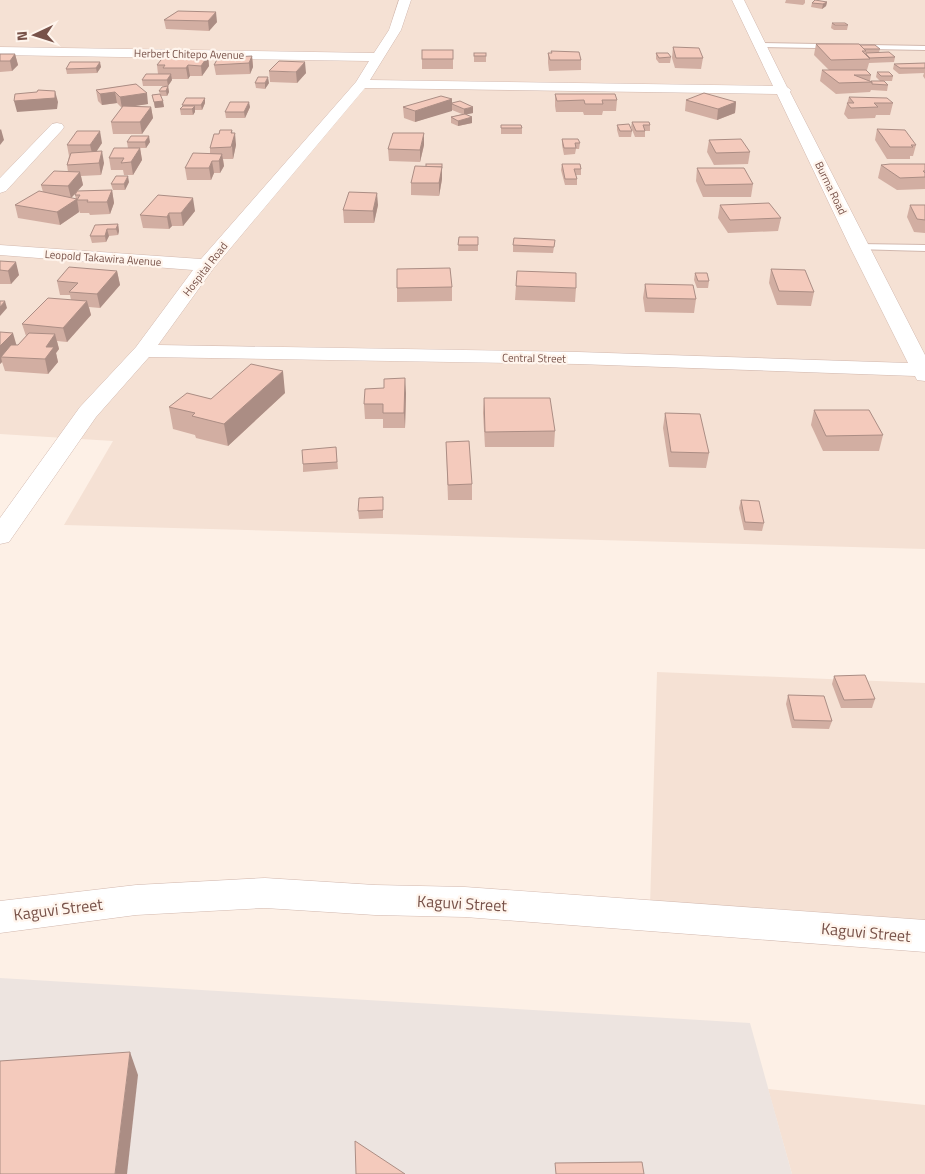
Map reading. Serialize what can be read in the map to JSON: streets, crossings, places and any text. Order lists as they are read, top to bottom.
{
  "streets": {
    "street": [
      "Herbert Chitepo Avenue",
      "Burma Road",
      "Leopold Takawira Avenue",
      "Hospital Road",
      "Central Street",
      "Kaguvi Street"
    ]
  },
  "crossings": [
    ["Herbert Chitepo Avenue", "Hospital Road"],
    ["Burma Road", "Central Street"],
    ["Leopold Takawira Avenue", "Hospital Road"],
    ["Hospital Road", "Central Street"]
  ],
  "north": "left"
}
